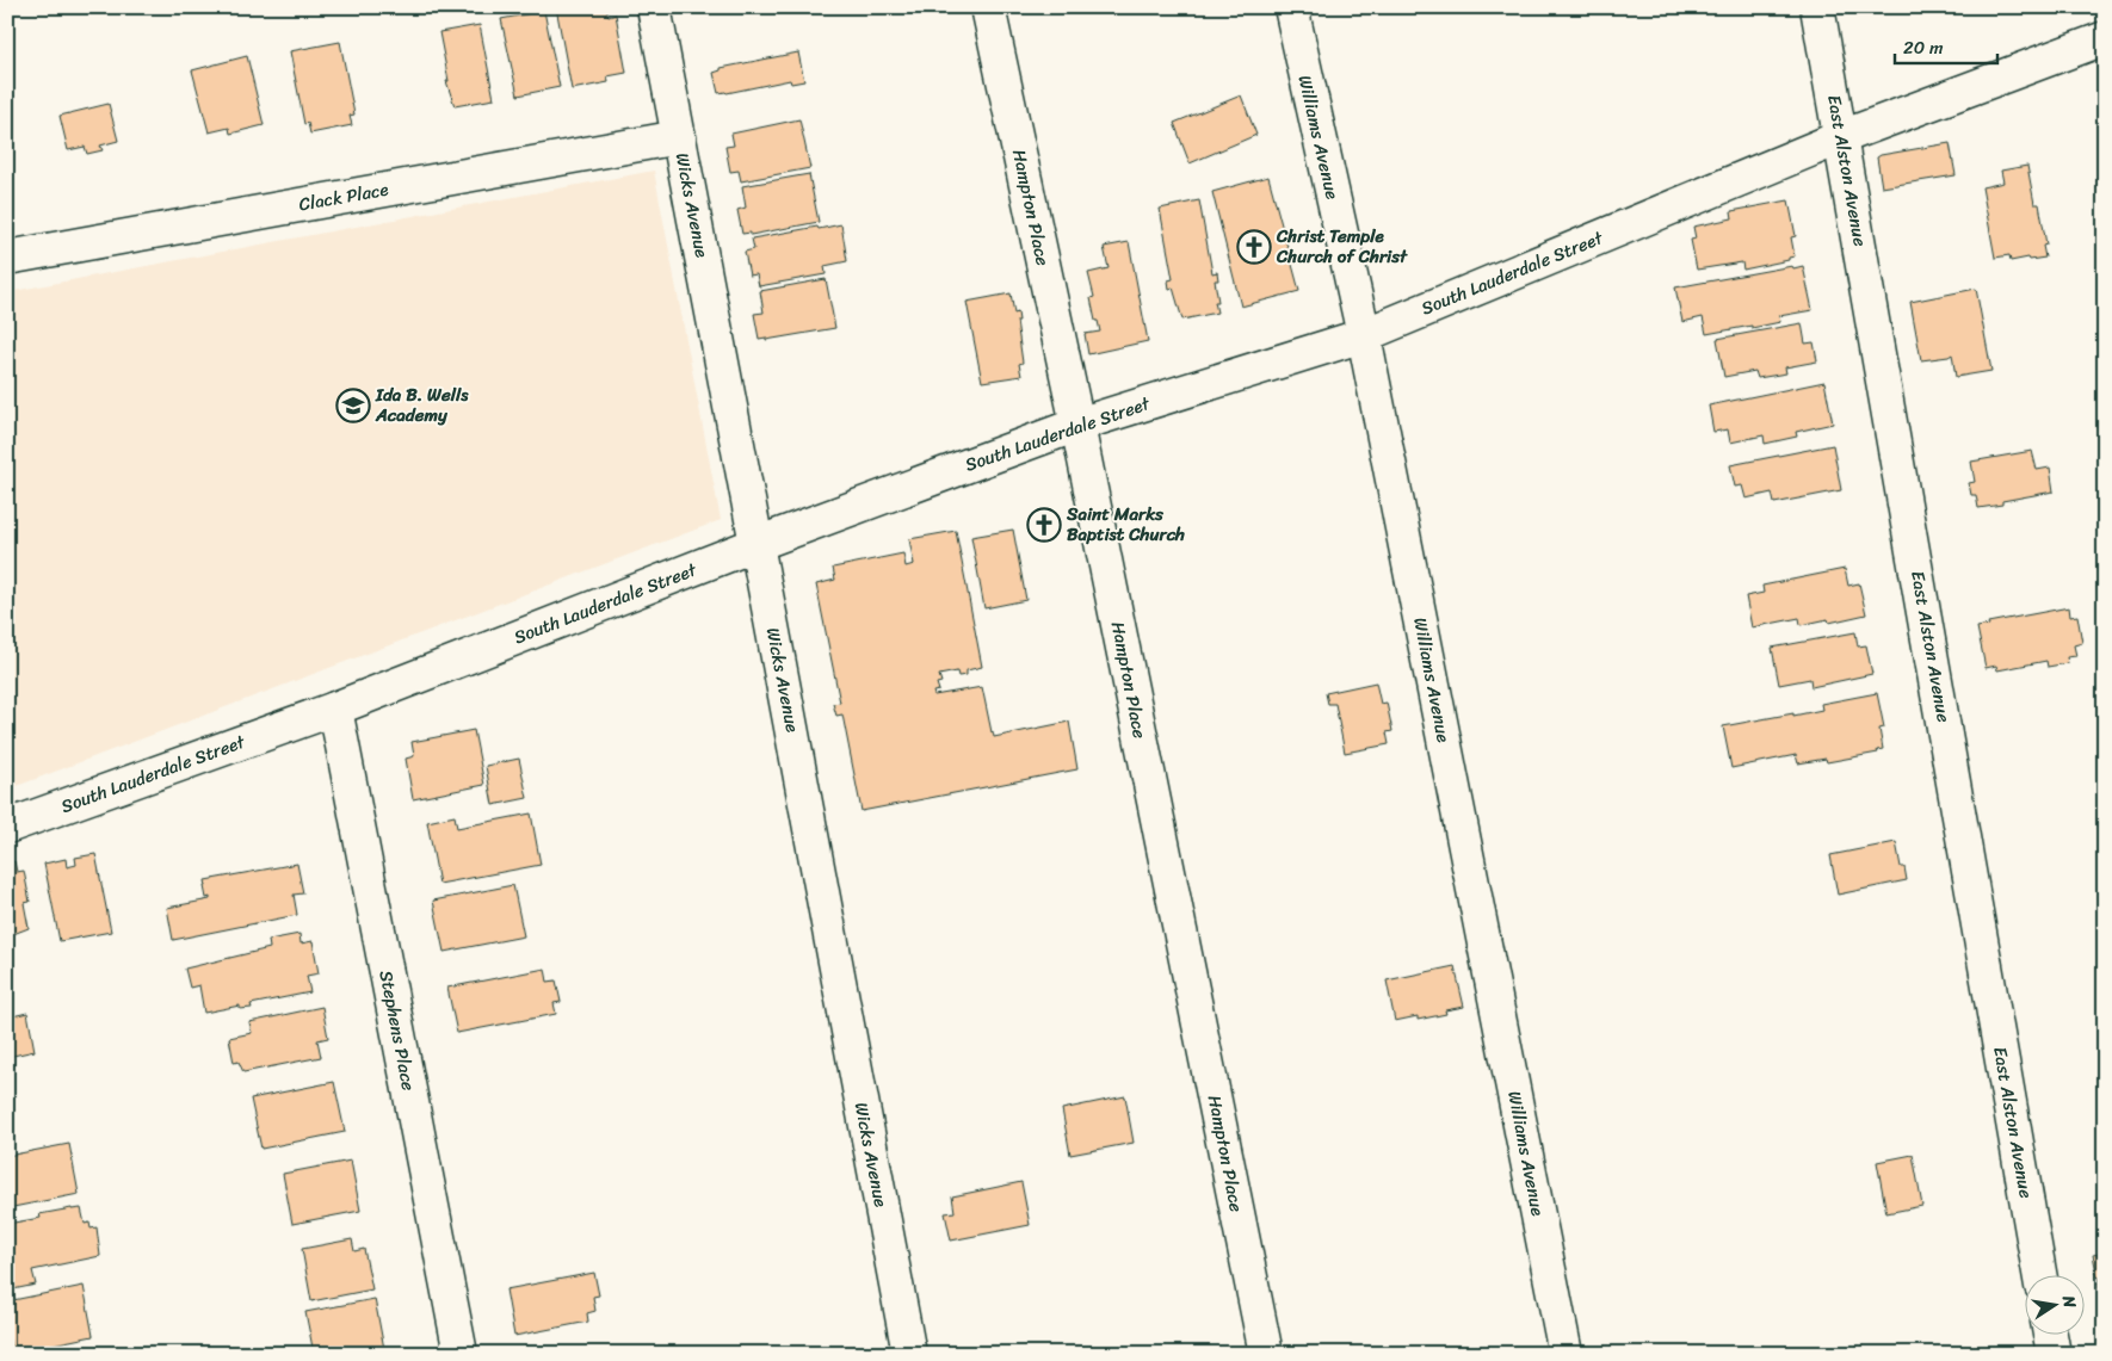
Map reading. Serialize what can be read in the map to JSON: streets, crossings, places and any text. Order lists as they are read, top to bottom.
{
  "streets": {
    "street": [
      "Williams Avenue",
      "East Alston Avenue",
      "Clack Place",
      "Wicks Avenue",
      "Hampton Place",
      "South Lauderdale Street",
      "Stephens Place"
    ]
  },
  "crossings": [
    ["Williams Avenue", "South Lauderdale Street"],
    ["East Alston Avenue", "South Lauderdale Street"],
    ["Clack Place", "Wicks Avenue"],
    ["Wicks Avenue", "South Lauderdale Street"],
    ["Hampton Place", "South Lauderdale Street"],
    ["South Lauderdale Street", "Stephens Place"]
  ],
  "places": {
    "church": ["Christ Temple Church of Christ", "Saint Marks Baptist Church"],
    "school or university": ["Ida B. Wells Academy"]
  },
  "scale_bar": "20 m",
  "north": "right"
}
